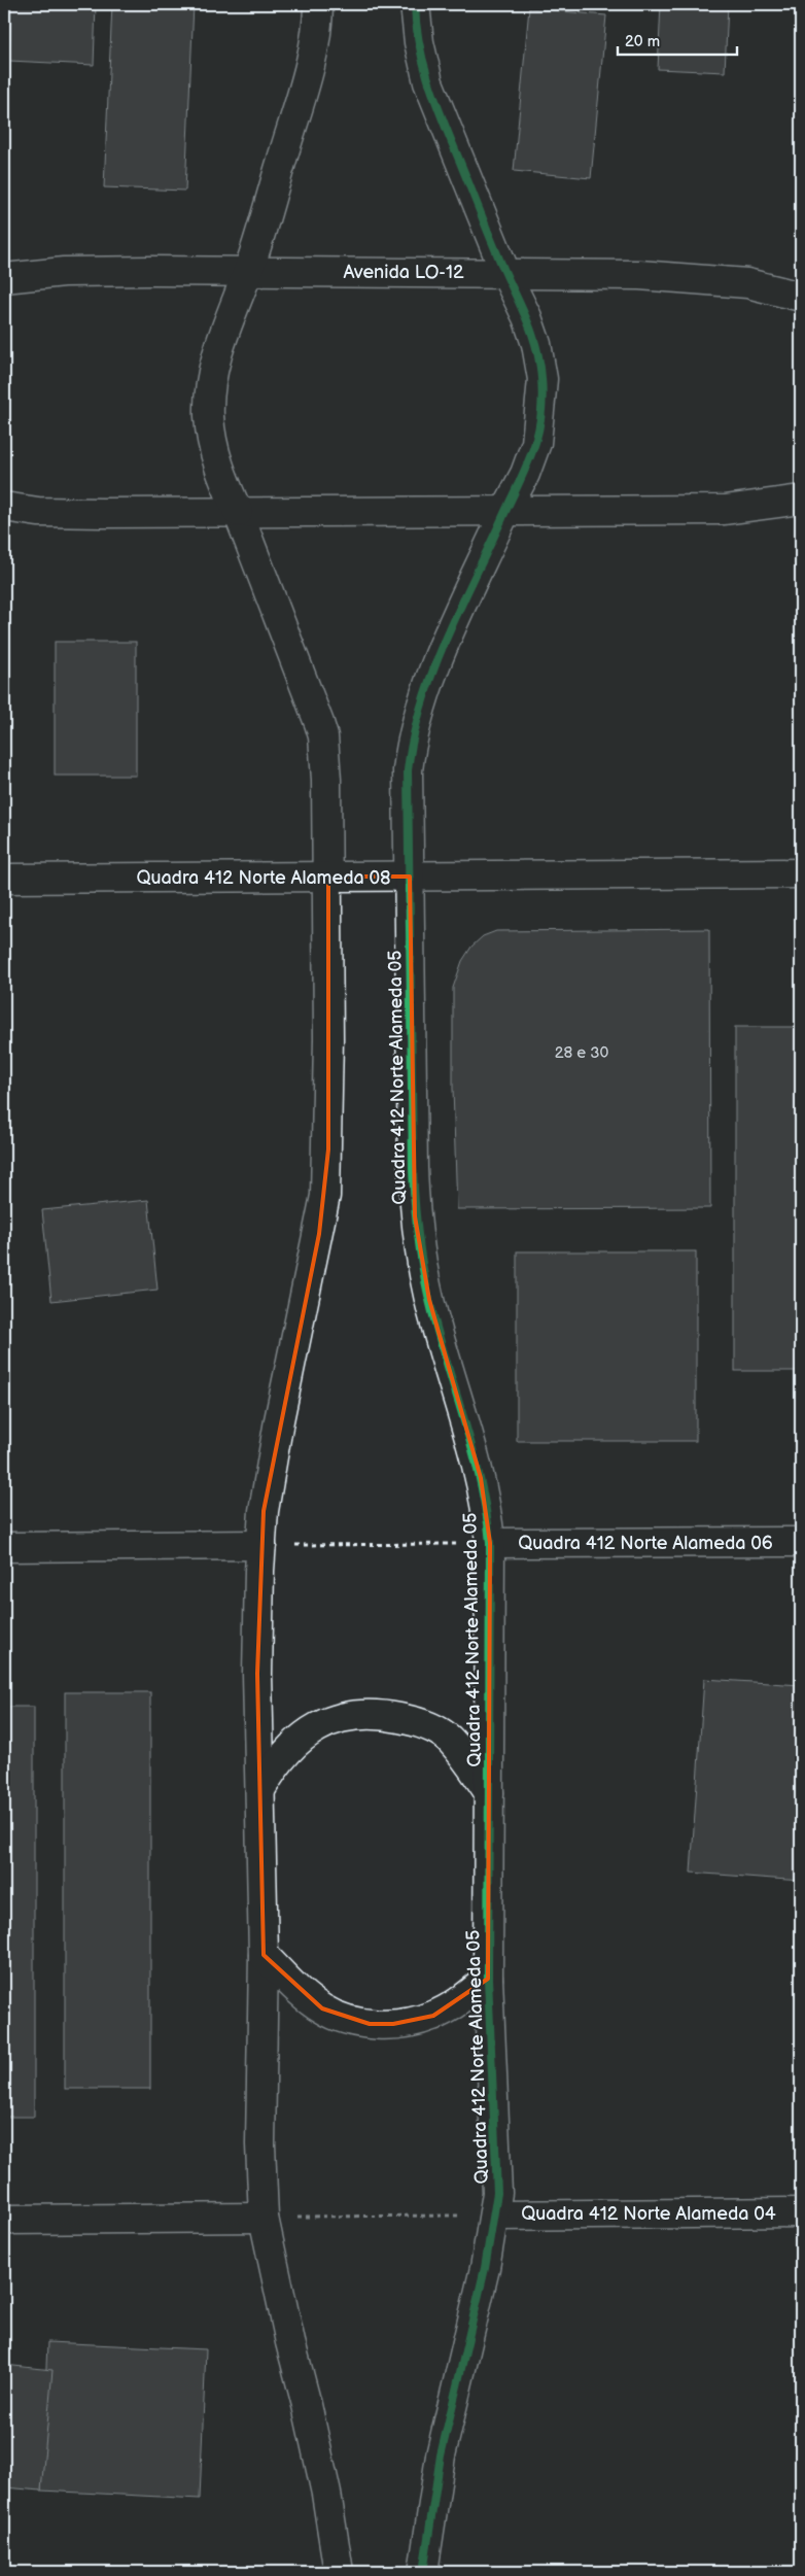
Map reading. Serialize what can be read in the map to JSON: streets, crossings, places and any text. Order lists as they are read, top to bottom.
{
  "streets": {
    "street": [
      "Avenida LO-12",
      "Quadra 412 Norte Alameda 08",
      "Quadra 412 Norte Alameda 05",
      "Quadra 412 Norte Alameda 06",
      "Quadra 412 Norte Alameda 04"
    ]
  },
  "crossings": [
    ["Avenida LO-12", "Quadra 412 Norte Alameda 05"],
    ["Quadra 412 Norte Alameda 08", "Quadra 412 Norte Alameda 05"],
    ["Quadra 412 Norte Alameda 05", "Quadra 412 Norte Alameda 06"],
    ["Quadra 412 Norte Alameda 05", "Quadra 412 Norte Alameda 04"]
  ],
  "house_numbers": ["28 e 30"],
  "scale_bar": "20 m"
}
